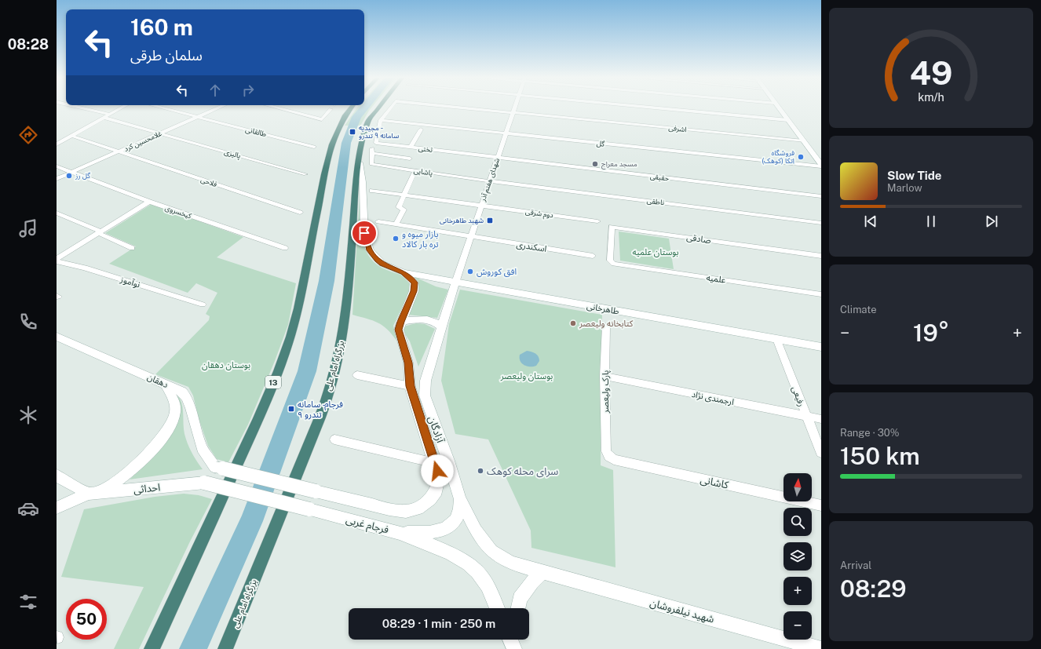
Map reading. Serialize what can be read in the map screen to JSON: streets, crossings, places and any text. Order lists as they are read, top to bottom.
{
  "streets": {
    "highway": ["بزرگراه امام علی", "13"],
    "main road": [
      "طاهرخانی",
      "دهقان",
      "آزادگان",
      "احداثی",
      "فرجام غربی",
      "شهید نیلفروشان"
    ],
    "street": [
      "اشرفی",
      "طالقانی",
      "غلامحسین کرد",
      "گل",
      "تختی",
      "پالیزی",
      "پاشایی",
      "حقیقی",
      "شهدای هفتم آذر",
      "فلاحی",
      "ناطقی",
      "کیخسروی",
      "دوم شرقی",
      "صادقی",
      "اسکندری",
      "علمیه",
      "نوآموز",
      "پارک ولیعصر",
      "رفیعی",
      "ارجمندی نژاد",
      "کاشانی"
    ]
  },
  "crossings": [
    ["اشرفی", "گل"],
    ["اشرفی", "تختی"],
    ["اشرفی", "شهدای هفتم آذر"],
    ["طالقانی", "غلامحسین کرد"],
    ["غلامحسین کرد", "پالیزی"],
    ["غلامحسین کرد", "فلاحی"],
    ["غلامحسین کرد", "کیخسروی"],
    ["گل", "تختی"],
    ["گل", "شهدای هفتم آذر"],
    ["تختی", "حقیقی"],
    ["تختی", "شهدای هفتم آذر"],
    ["پاشایی", "شهدای هفتم آذر"],
    ["پاشایی", "ناطقی"],
    ["حقیقی", "شهدای هفتم آذر"],
    ["شهدای هفتم آذر", "ناطقی"],
    ["شهدای هفتم آذر", "دوم شرقی"],
    ["شهدای هفتم آذر", "اسکندری"],
    ["شهدای هفتم آذر", "طاهرخانی"],
    ["شهدای هفتم آذر", "آزادگان"],
    ["صادقی", "علمیه"],
    ["طاهرخانی", "رفیعی"],
    ["طاهرخانی", "آزادگان"],
    ["پارک ولیعصر", "ارجمندی نژاد"],
    ["پارک ولیعصر", "کاشانی"],
    ["رفیعی", "ارجمندی نژاد"],
    ["آزادگان", "شهید نیلفروشان"],
    ["احداثی", "فرجام غربی"]
  ],
  "parks": ["بوستان علمیه", "بوستان دهقان", "بوستان ولیعصر"],
  "places": {
    "transit": ["مجیدیه - سامانه ۹ تندرو", "شهید طاهرخانی", "فرجام- سامانه ۹ تندرو"],
    "other": [
      "فروشگاه اتکا (کوهک)",
      "مسجد معراج",
      "گل رز",
      "بازار میوه و تره بار کالاد",
      "افق کوروش",
      "کتابخانه ولیعصر",
      "سرای محله کوهک"
    ]
  },
  "north": "top",
  "page": {
    "tabs": "08:28",
    "turn": ["160 m", "سلمان طرقی"],
    "song": ["Slow Tide", "Marlow"],
    "tile": [
      "Climate",
      ["Range · 30%", "150 km"],
      ["Arrival", "08:29"]
    ],
    "heat": ["−", "19°", "+"],
    "map_buttons": ["+", "−"],
    "limit": "50",
    "trip": "08:29 · 1 min · 250 m",
    "gauge": ["49", "km/h"]
  }
}
